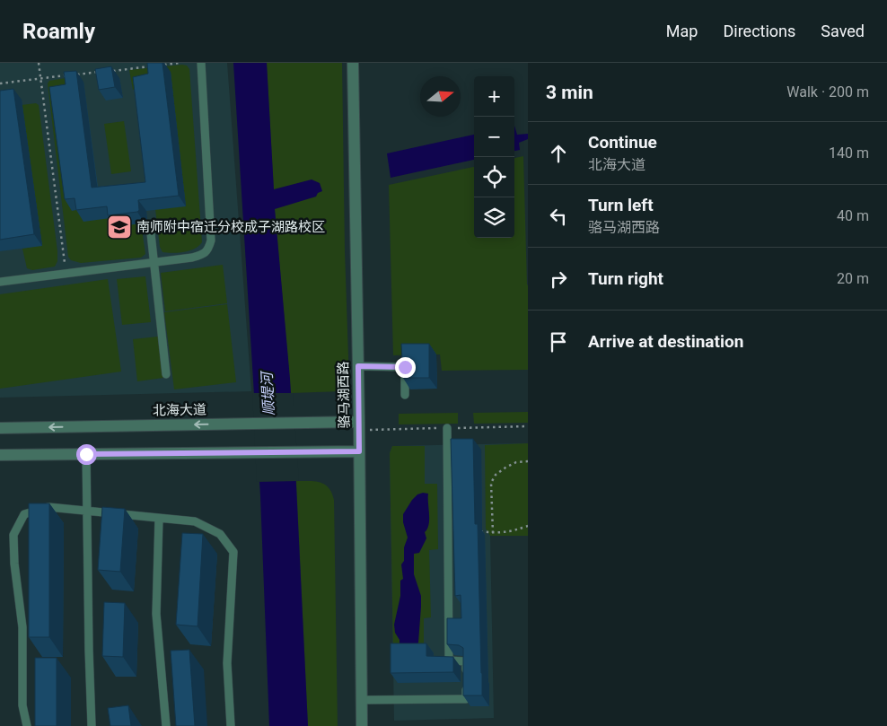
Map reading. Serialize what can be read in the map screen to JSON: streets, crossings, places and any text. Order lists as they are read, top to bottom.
{
  "streets": {
    "street": ["骆马湖西路", "北海大道"]
  },
  "crossings": [
    ["骆马湖西路", "北海大道"]
  ],
  "water": ["顺堤河"],
  "places": {
    "school or university": ["南师附中宿迁分校成子湖路校区"]
  },
  "north": "right",
  "page": {
    "header": "Roamly",
    "nav": ["Map", "Directions", "Saved"],
    "heading": ["3 min", "Walk · 200 m"],
    "map_buttons": ["+", "−"],
    "list": [
      ["Continue", "北海大道", "140 m"],
      ["Turn left", "骆马湖西路", "40 m"],
      ["Turn right", "20 m"],
      "Arrive at destination"
    ]
  }
}
